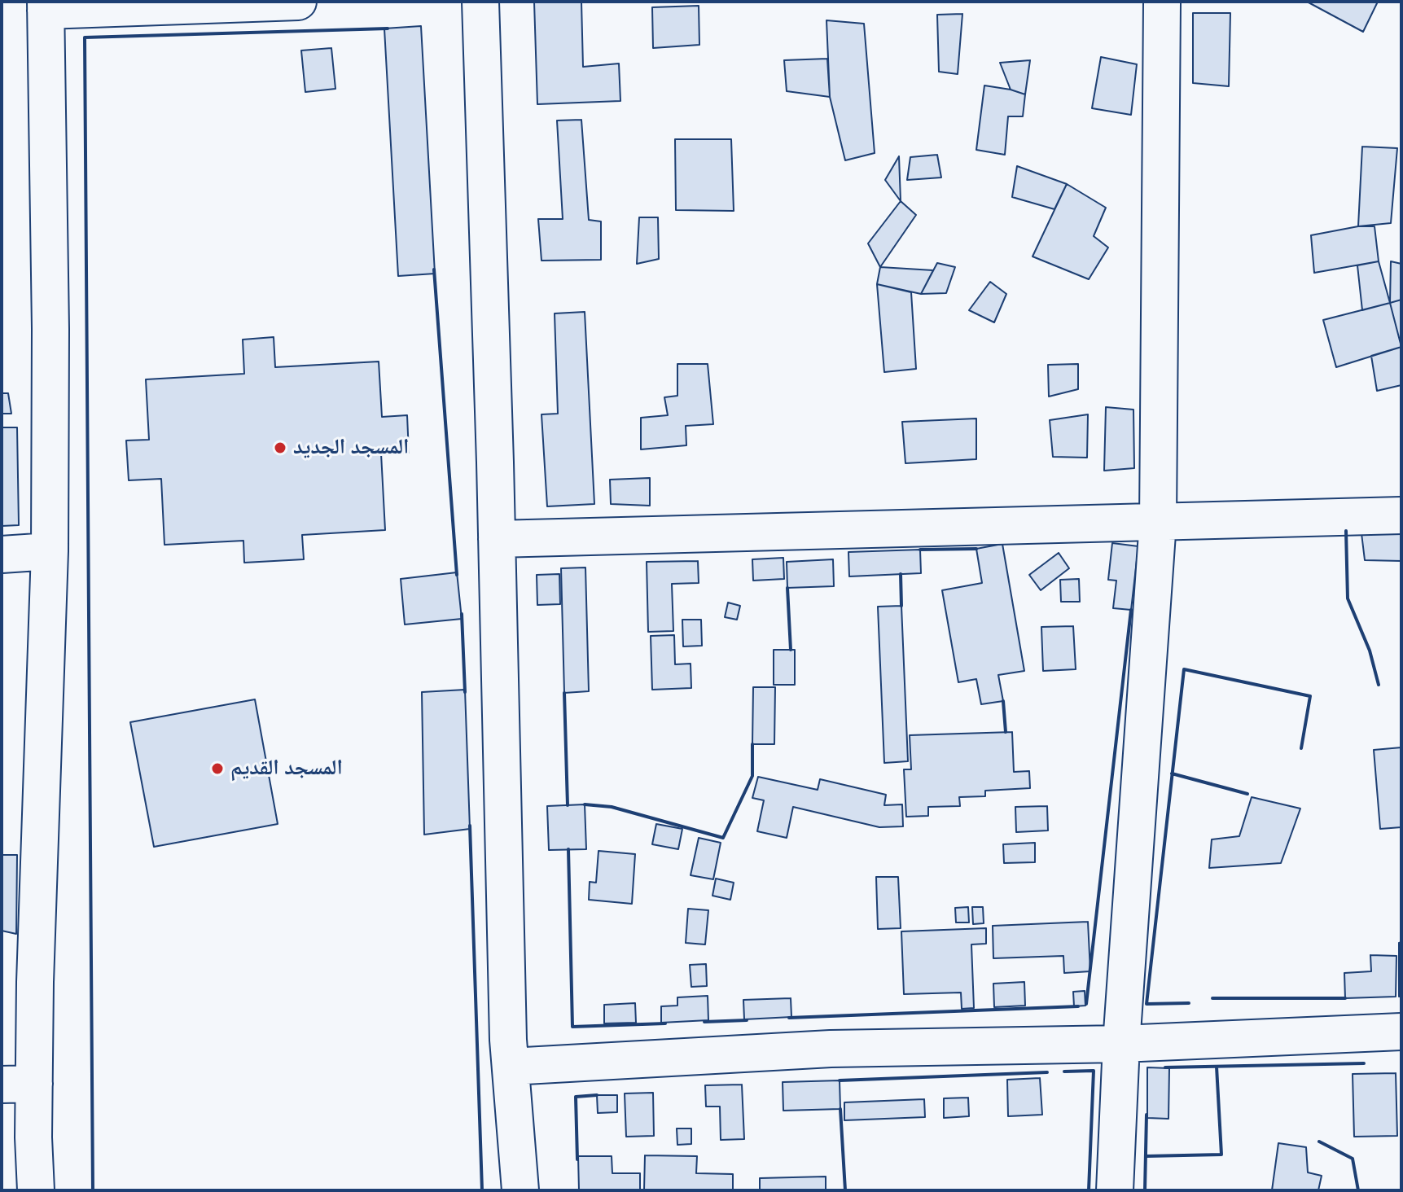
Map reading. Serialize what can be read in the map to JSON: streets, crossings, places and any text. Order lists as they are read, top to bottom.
{
  "places": ["المسجد الجديد", "المسجد القديم"]
}
